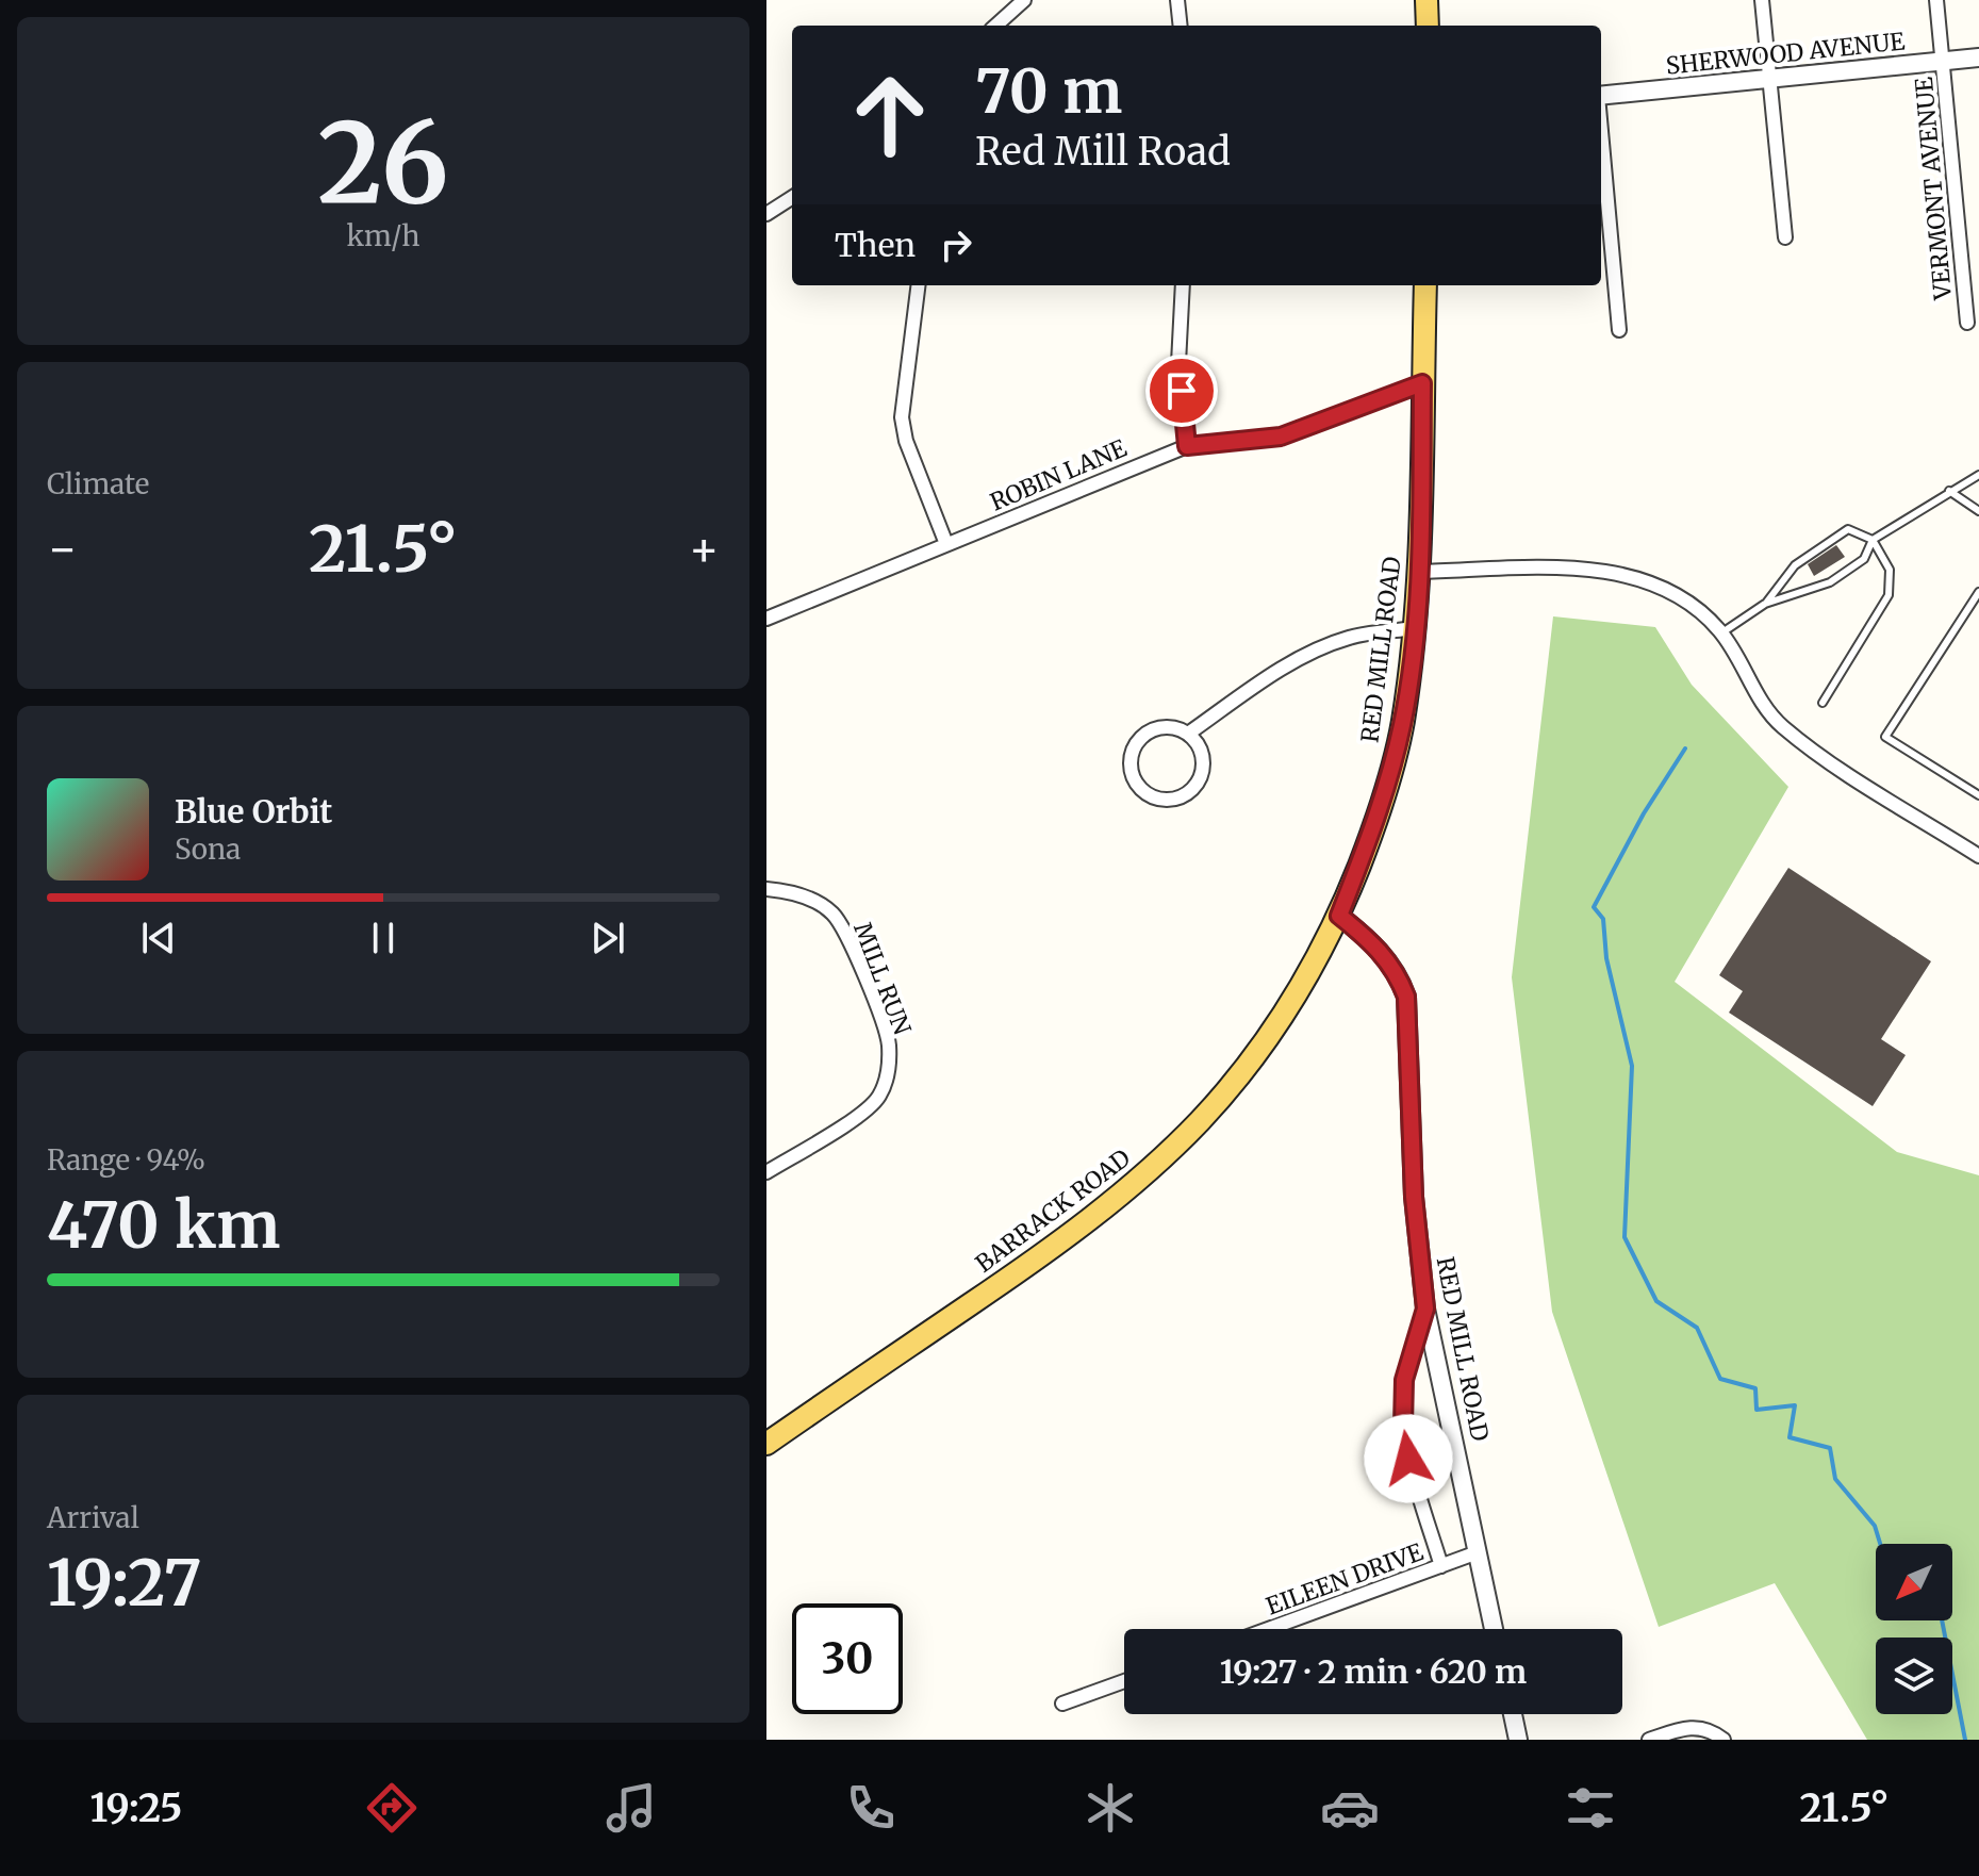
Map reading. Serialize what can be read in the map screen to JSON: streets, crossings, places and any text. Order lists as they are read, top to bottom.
{
  "streets": {
    "main road": ["RED MILL ROAD", "BARRACK ROAD"],
    "street": [
      "SHERWOOD AVENUE",
      "VERMONT AVENUE",
      "ROBIN LANE",
      "MILL RUN",
      "EILEEN DRIVE"
    ]
  },
  "crossings": [
    ["SHERWOOD AVENUE", "VERMONT AVENUE"],
    ["ROBIN LANE", "RED MILL ROAD"],
    ["RED MILL ROAD", "BARRACK ROAD"],
    ["RED MILL ROAD", "EILEEN DRIVE"]
  ],
  "north": "bottom left",
  "page": {
    "tile": [
      ["26", "km/h"],
      "Climate",
      ["Range · 94%", "470 km"],
      ["Arrival", "19:27"]
    ],
    "turn": ["70 m", "Red Mill Road"],
    "then": "Then",
    "heat": ["−", "21.5°", "+"],
    "song": ["Blue Orbit", "Sona"],
    "limit": "30",
    "trip": "19:27 · 2 min · 620 m",
    "tabs": ["19:25", "21.5°"]
  }
}
